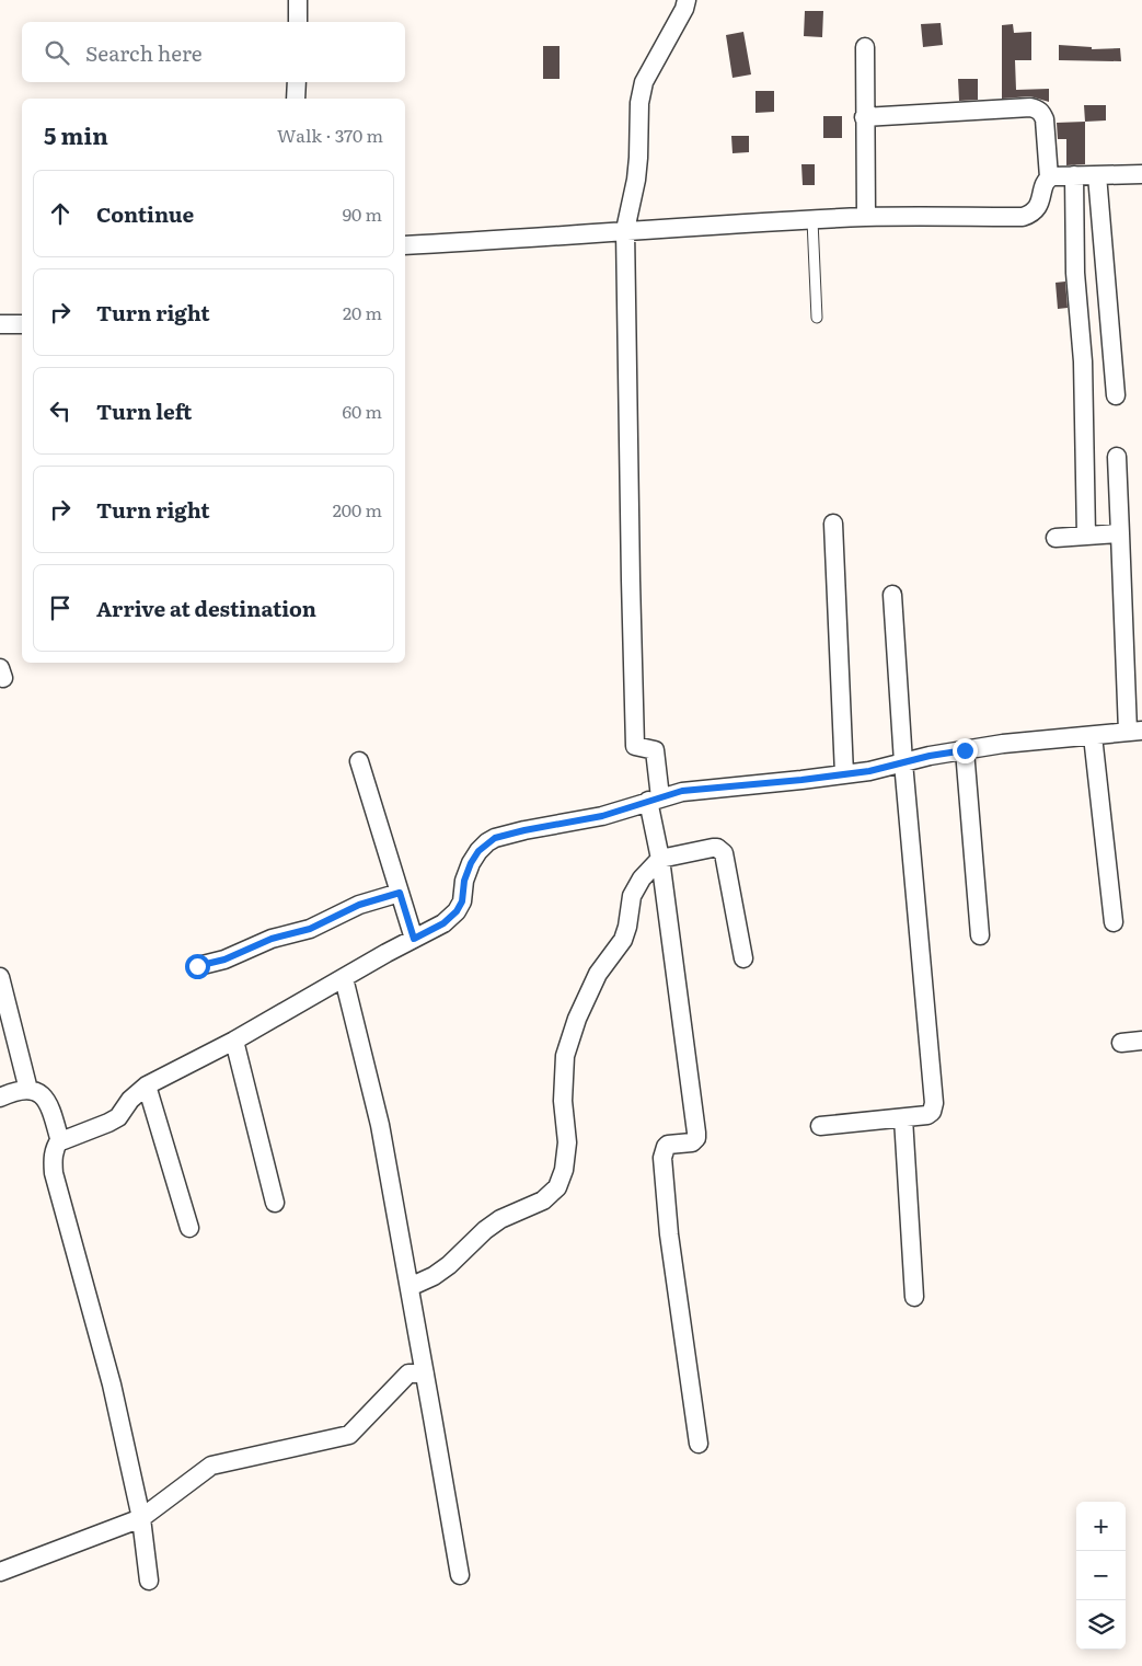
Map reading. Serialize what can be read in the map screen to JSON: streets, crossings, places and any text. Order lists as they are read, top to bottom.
{
  "page": {
    "search": "Search here",
    "heading": ["5 min", "Walk · 370 m"],
    "list": [
      ["Continue", "90 m"],
      ["Turn right", "20 m"],
      ["Turn left", "60 m"],
      ["Turn right", "200 m"],
      "Arrive at destination"
    ],
    "map_buttons": ["+", "−"]
  }
}
